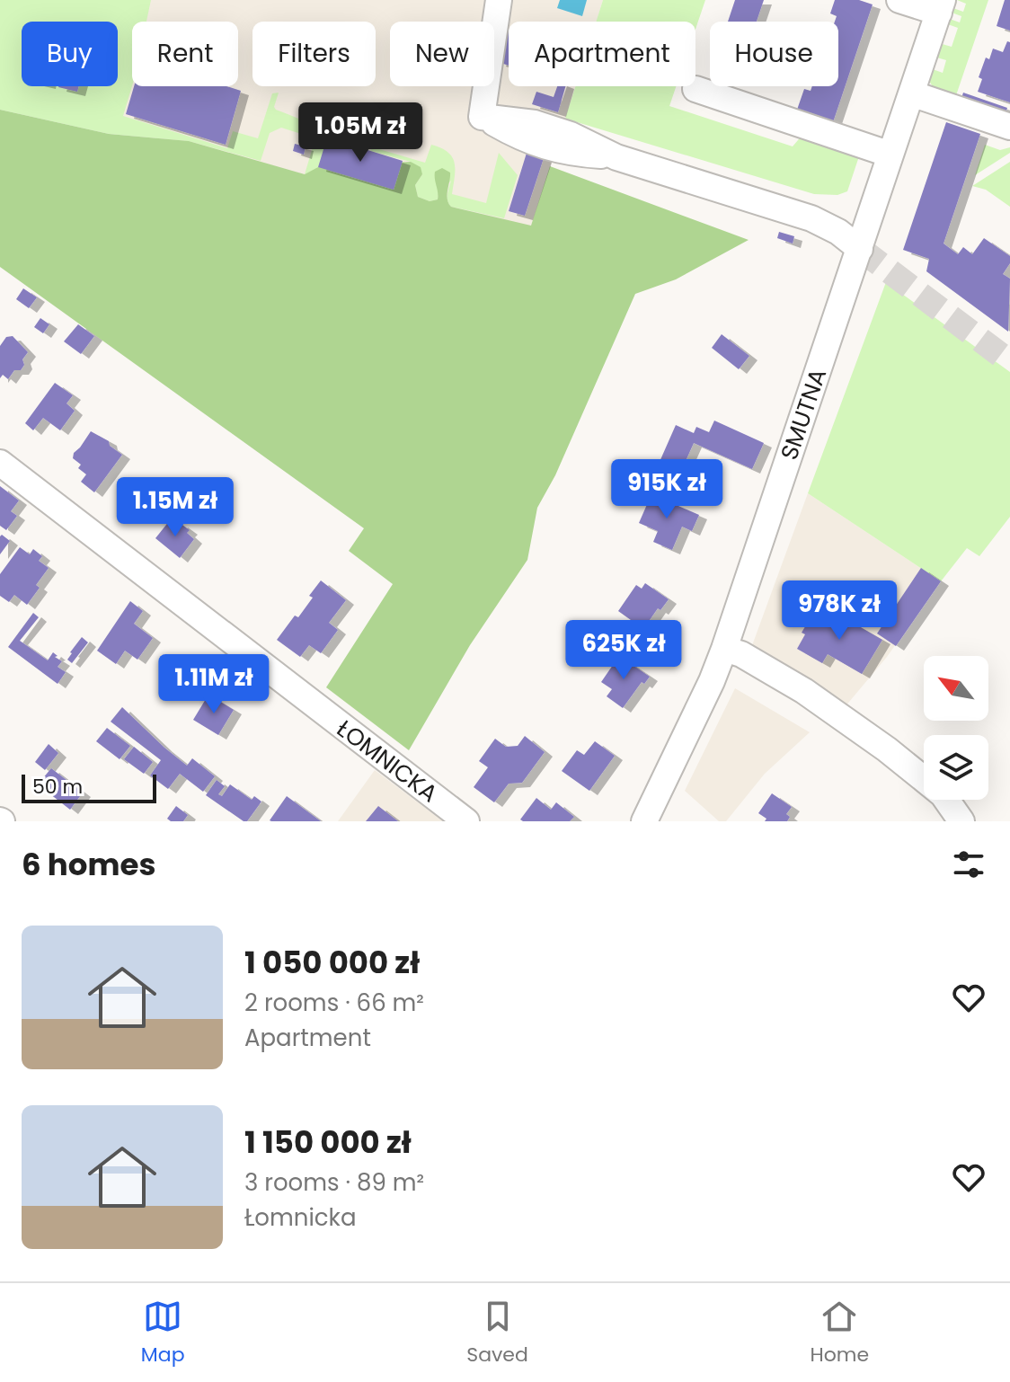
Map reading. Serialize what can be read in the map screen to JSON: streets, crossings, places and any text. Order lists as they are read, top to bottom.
{
  "streets": {
    "street": ["SMUTNA", "ŁOMNICKA"]
  },
  "scale_bar": "50 m",
  "north": "top left",
  "page": {
    "chip": [
      "Buy",
      "Rent",
      "Filters",
      "New",
      "Apartment",
      "House"
    ],
    "price": [
      "1.05M zł",
      "915K zł",
      "1.15M zł",
      "978K zł",
      "625K zł",
      "1.11M zł"
    ],
    "scale": "50 m",
    "heading": "6 homes",
    "list": [
      {
        "name": "1 050 000 zł",
        "note": "2 rooms · 66 m² · Apartment"
      },
      {
        "name": "1 150 000 zł",
        "note": "3 rooms · 89 m² · Łomnicka"
      }
    ],
    "tabs": ["Map", "Saved", "Home"]
  }
}
